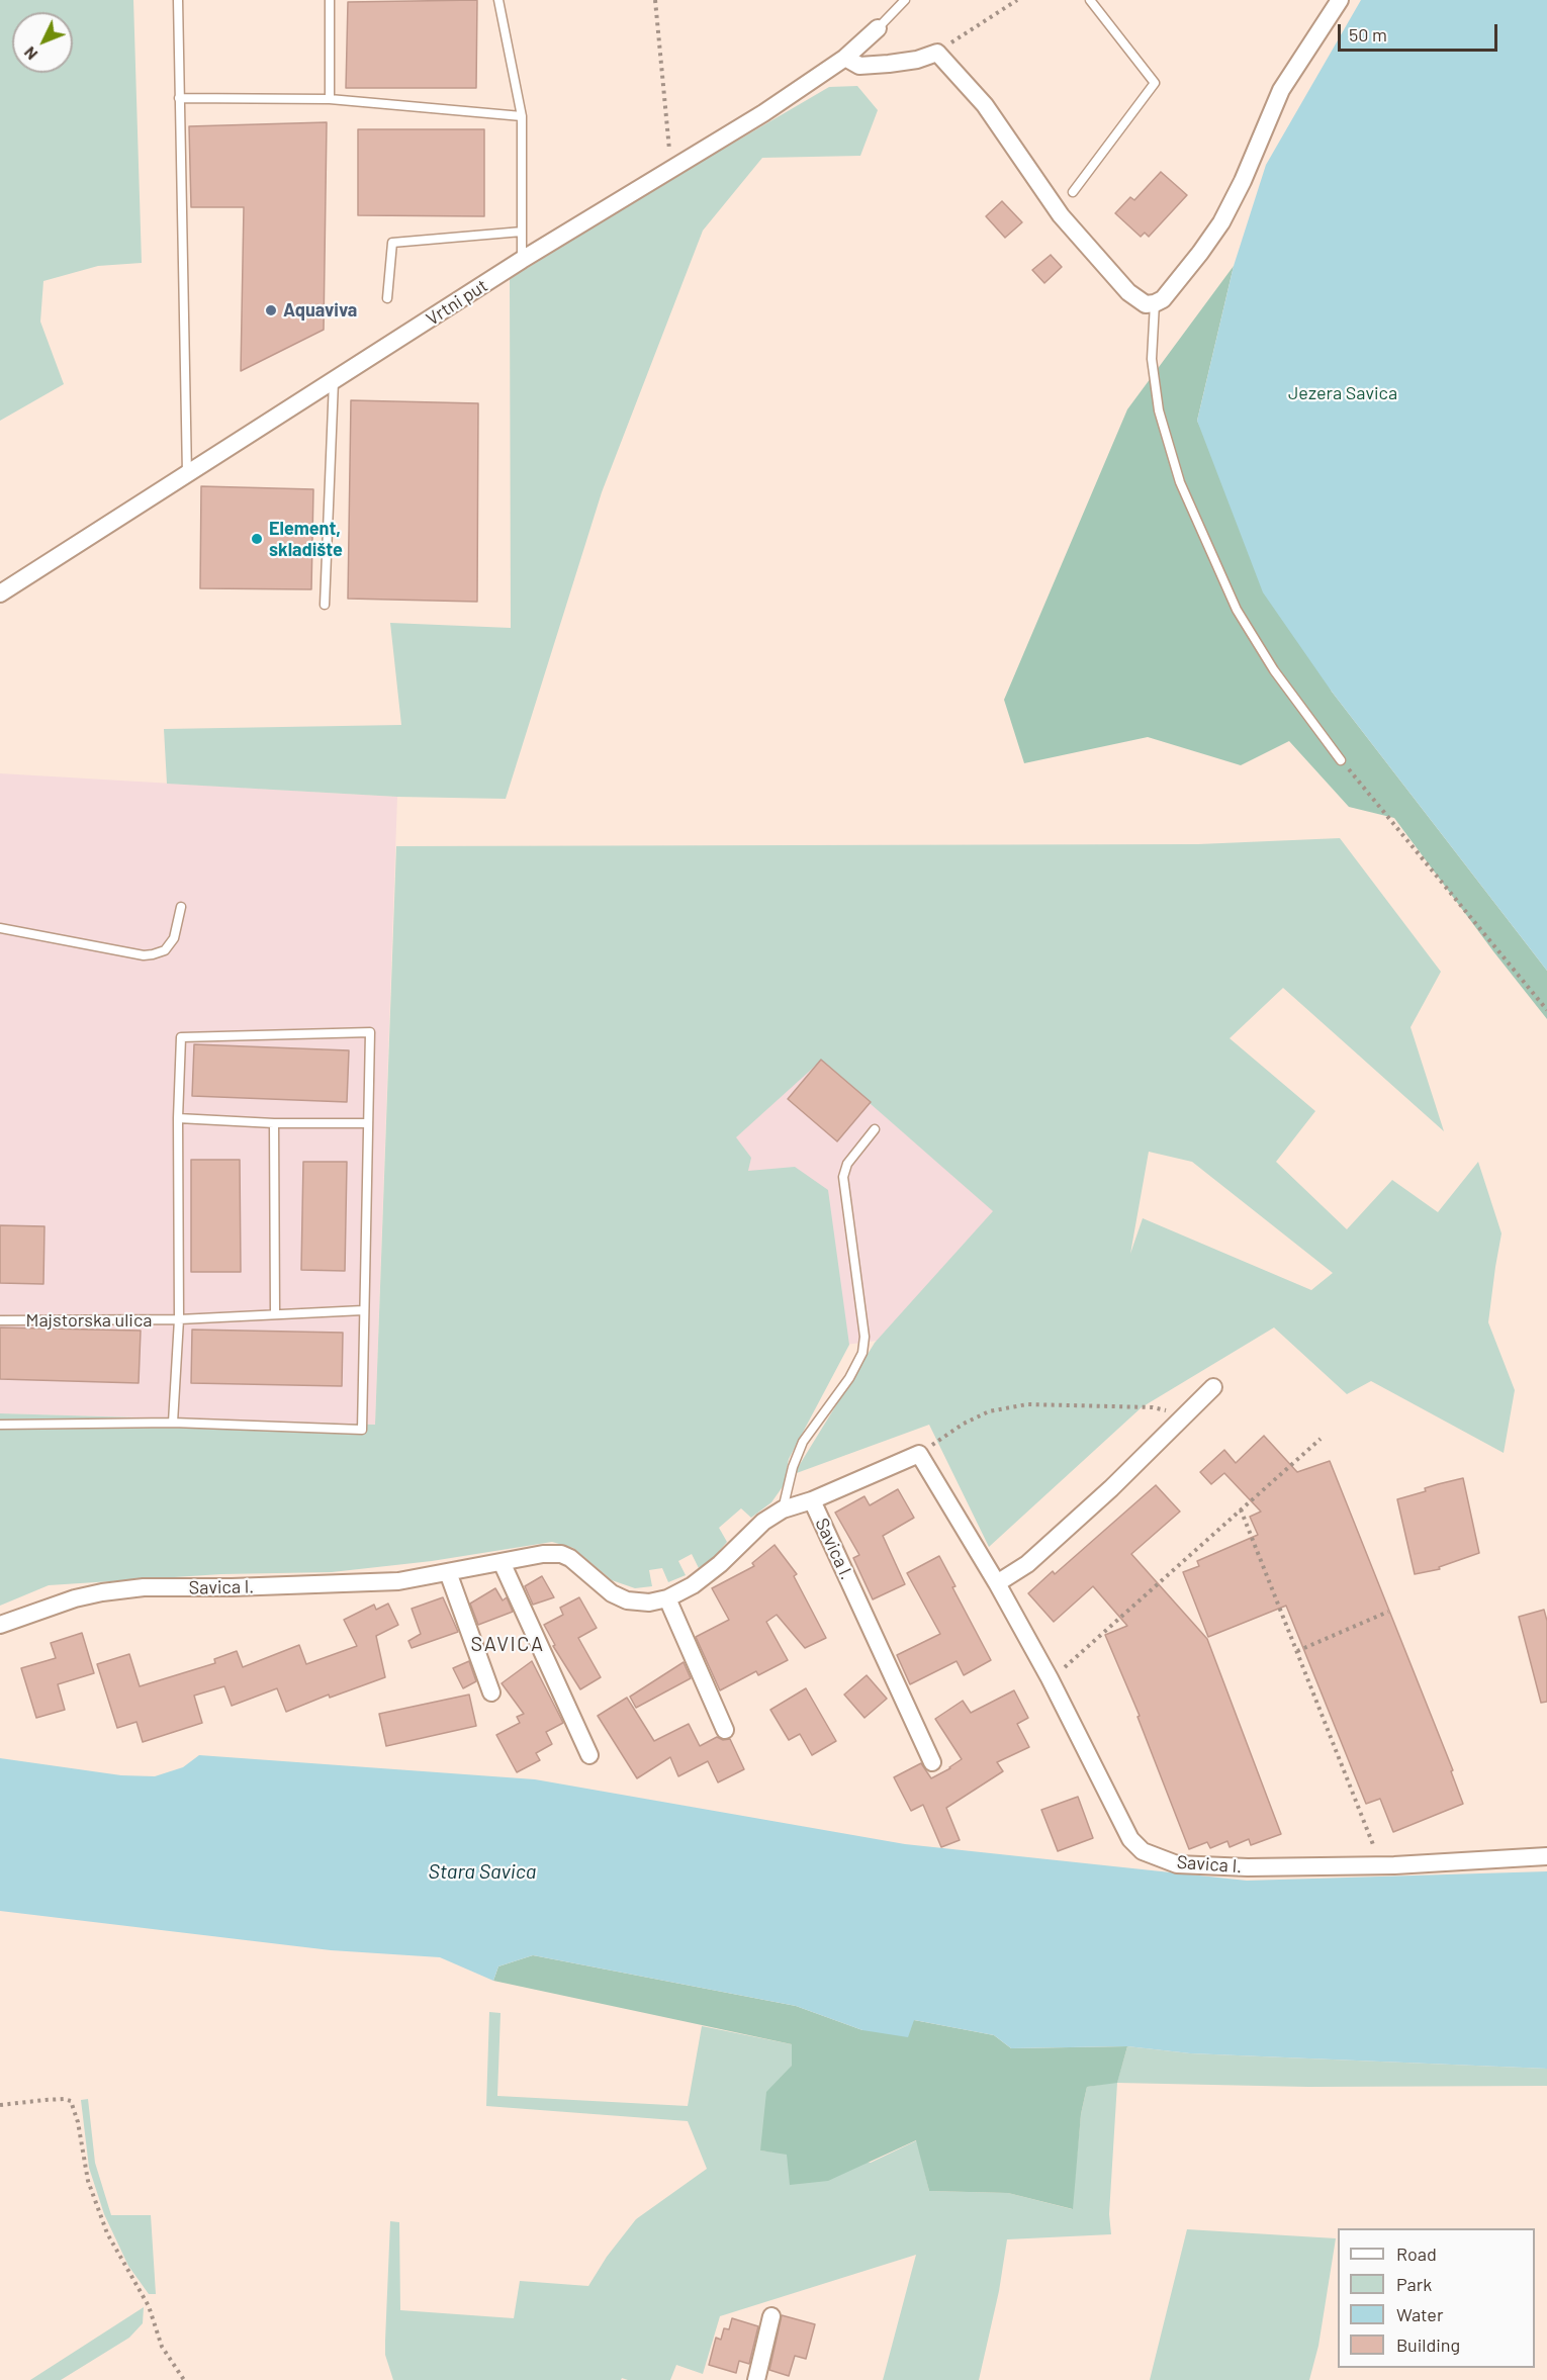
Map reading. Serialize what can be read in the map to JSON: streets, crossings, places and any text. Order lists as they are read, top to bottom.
{
  "streets": {
    "street": ["Vrtni put", "Savica I."],
    "lane": ["Majstorska ulica"]
  },
  "districts": ["SAVICA"],
  "water": ["Stara Savica"],
  "parks": ["Jezera Savica"],
  "places": ["Aquaviva", "Element, skladište"],
  "legend": [
    "Road",
    "Park",
    "Water",
    "Building"
  ],
  "scale_bar": "50 m",
  "north": "bottom left"
}
